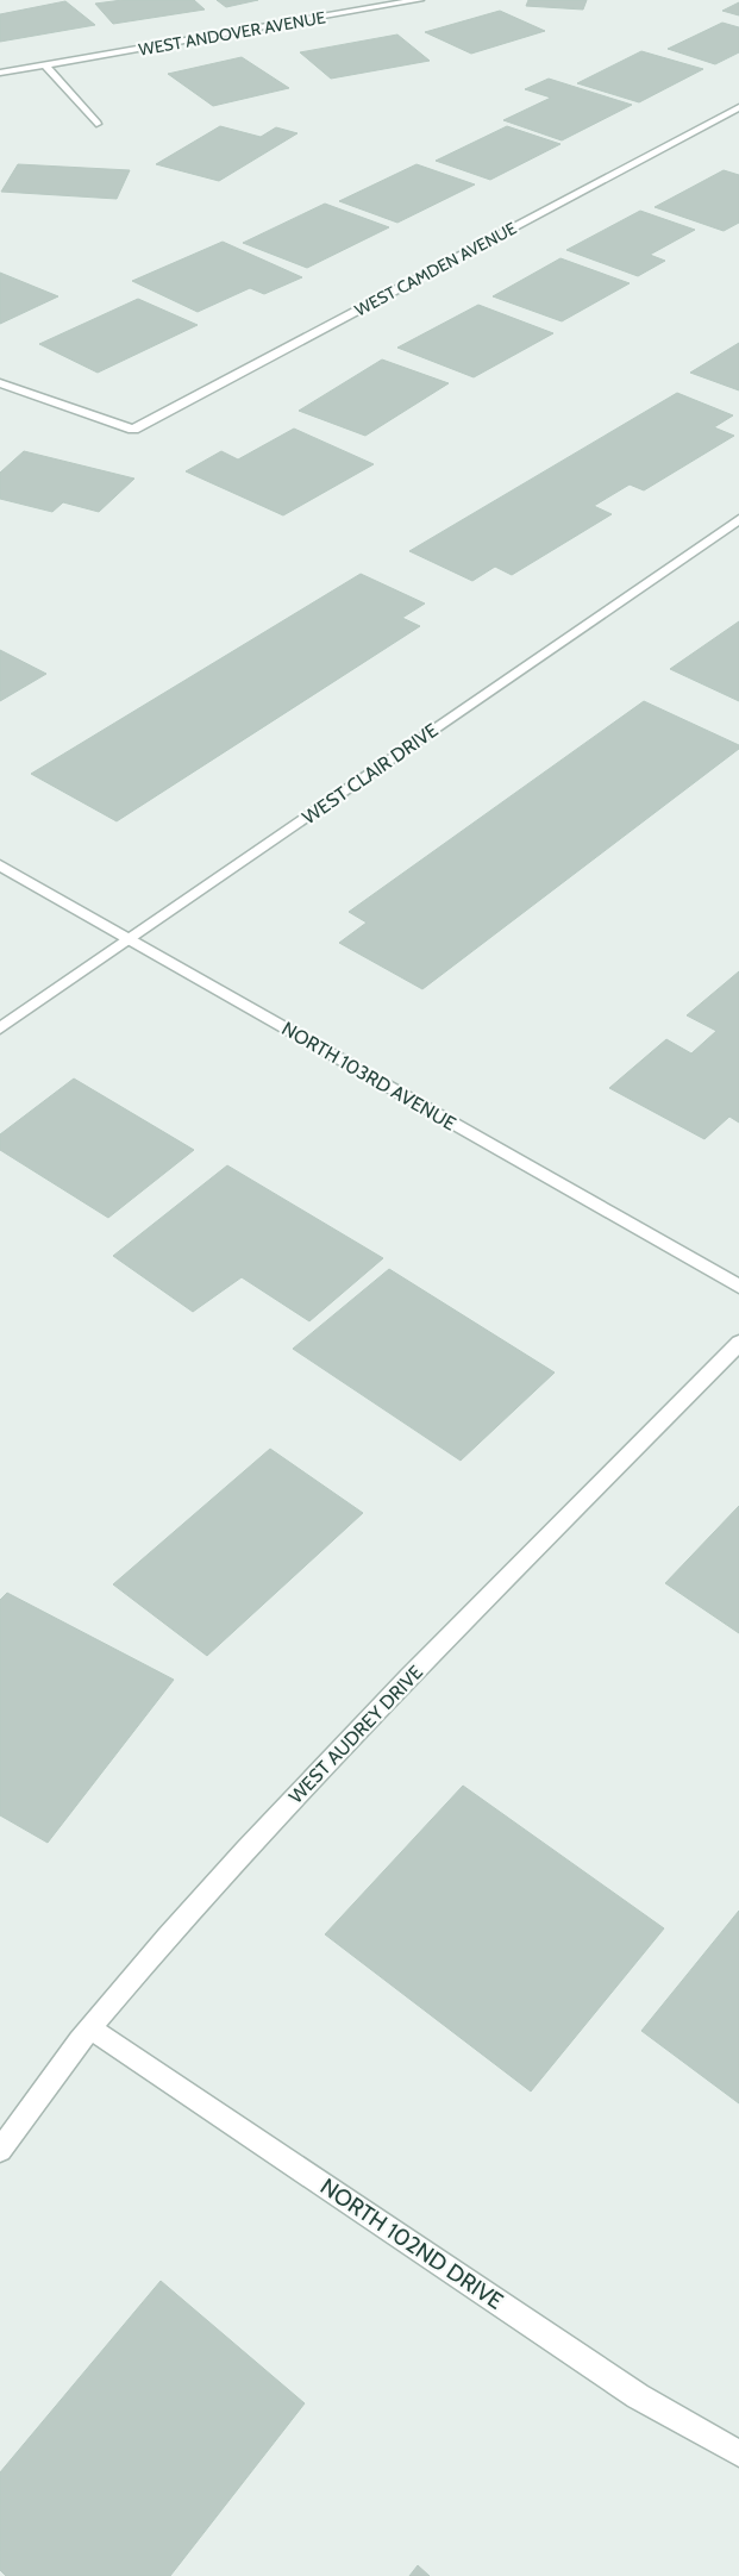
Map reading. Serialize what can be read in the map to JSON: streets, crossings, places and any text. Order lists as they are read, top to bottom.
{
  "streets": {
    "street": [
      "WEST ANDOVER AVENUE",
      "WEST CAMDEN AVENUE",
      "WEST CLAIR DRIVE",
      "NORTH 103RD AVENUE",
      "WEST AUDREY DRIVE",
      "NORTH 102ND DRIVE"
    ]
  },
  "crossings": [
    ["WEST CLAIR DRIVE", "NORTH 103RD AVENUE"],
    ["WEST AUDREY DRIVE", "NORTH 102ND DRIVE"]
  ]
}
